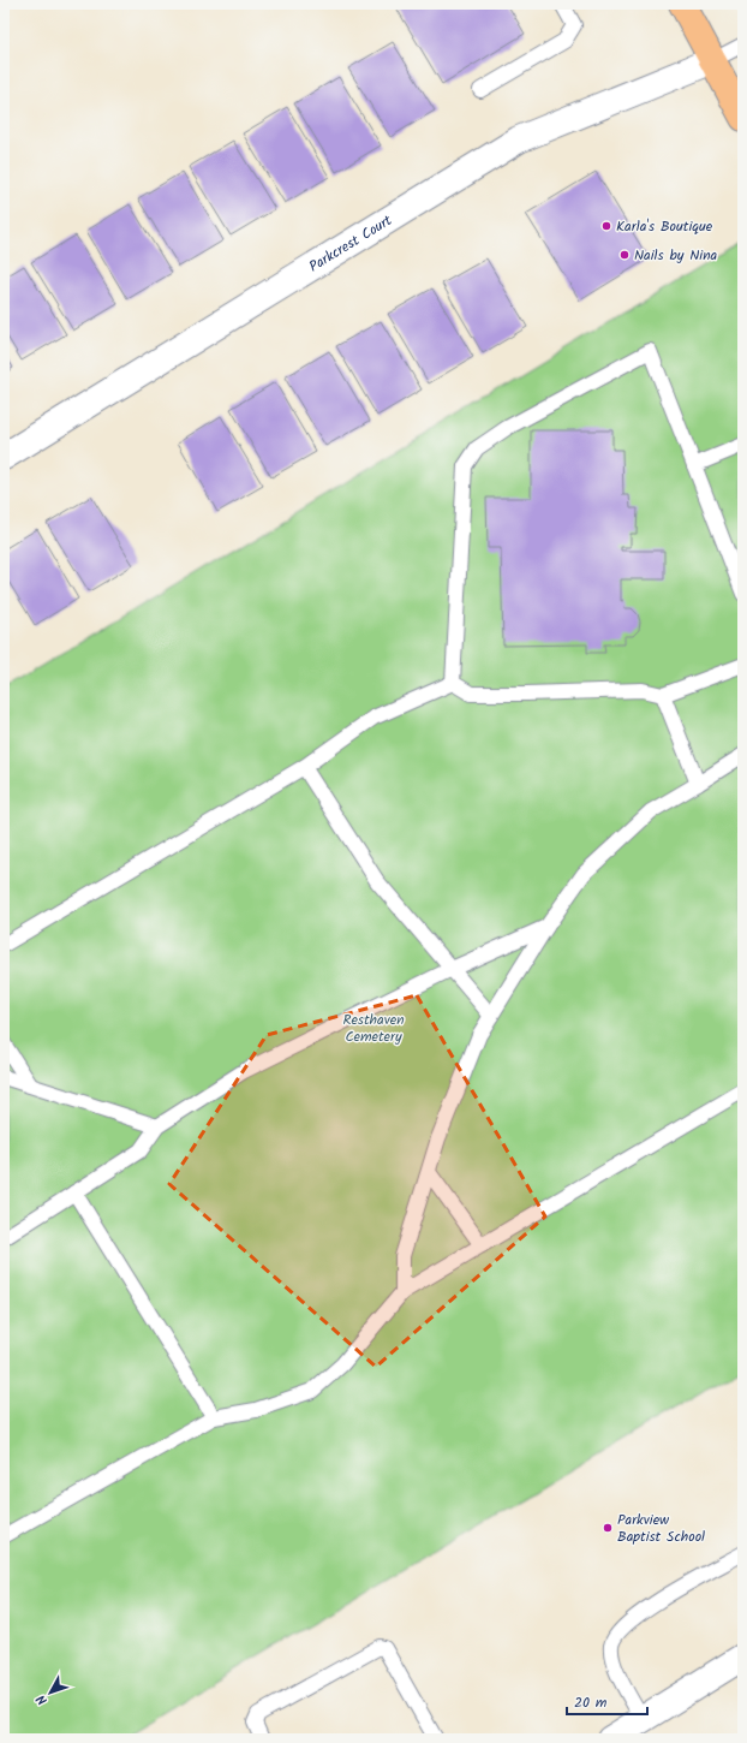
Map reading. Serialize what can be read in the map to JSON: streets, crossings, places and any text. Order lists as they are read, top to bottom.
{
  "streets": {
    "street": ["Parkcrest Court"]
  },
  "parks": ["Resthaven Cemetery"],
  "places": ["Karla's Boutique", "Nails by Nina", "Parkview Baptist School"],
  "scale_bar": "20 m",
  "north": "bottom left"
}
